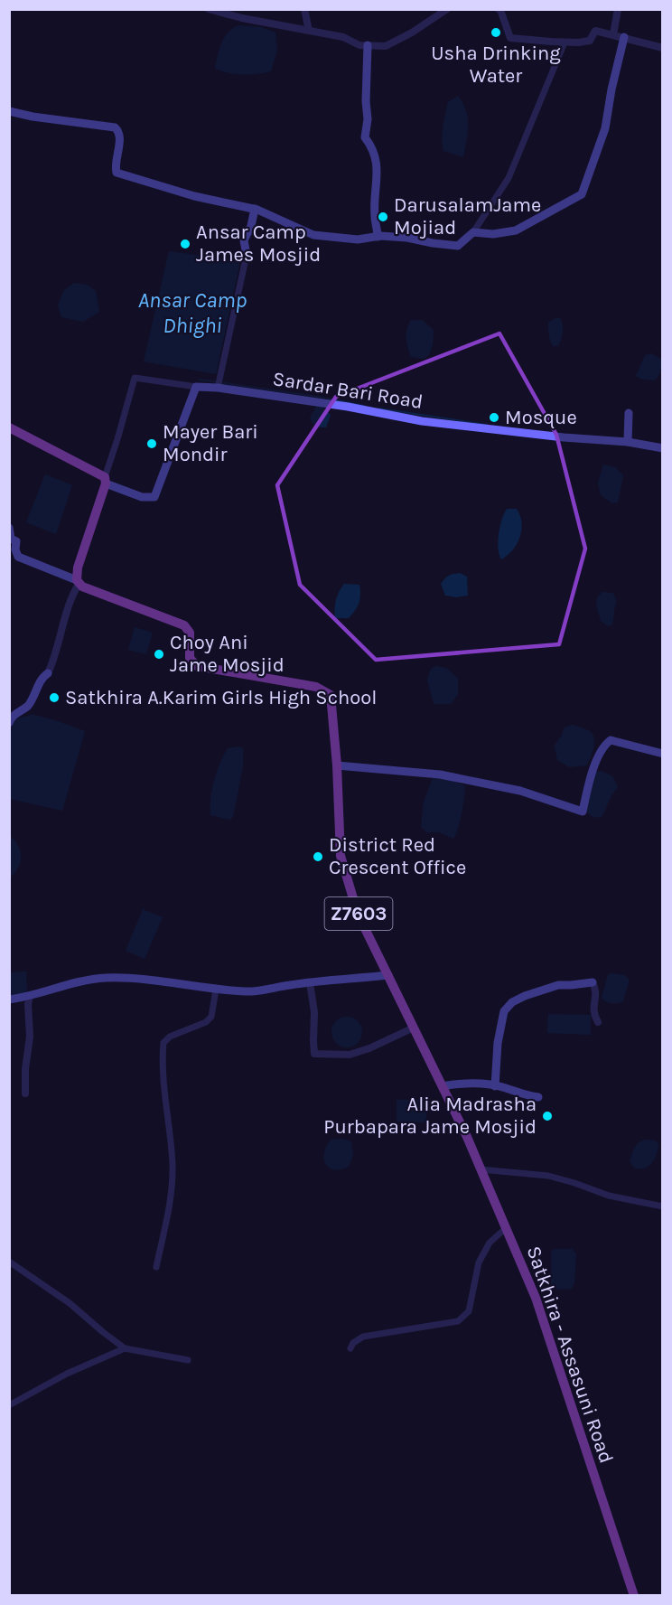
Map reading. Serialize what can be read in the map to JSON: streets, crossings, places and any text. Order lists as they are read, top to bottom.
{
  "streets": {
    "main road": ["Sardar Bari Road", "Z7603", "Satkhira - Assasuni Road"]
  },
  "water": ["Ansar Camp Dhighi"],
  "places": [
    "Usha Drinking Water",
    "DarusalamJame Mojiad",
    "Ansar Camp James Mosjid",
    "Mosque",
    "Mayer Bari Mondir",
    "Choy Ani Jame Mosjid",
    "Satkhira A.Karim Girls High School",
    "District Red Crescent Office",
    "Alia Madrasha Purbapara Jame Mosjid"
  ]
}
